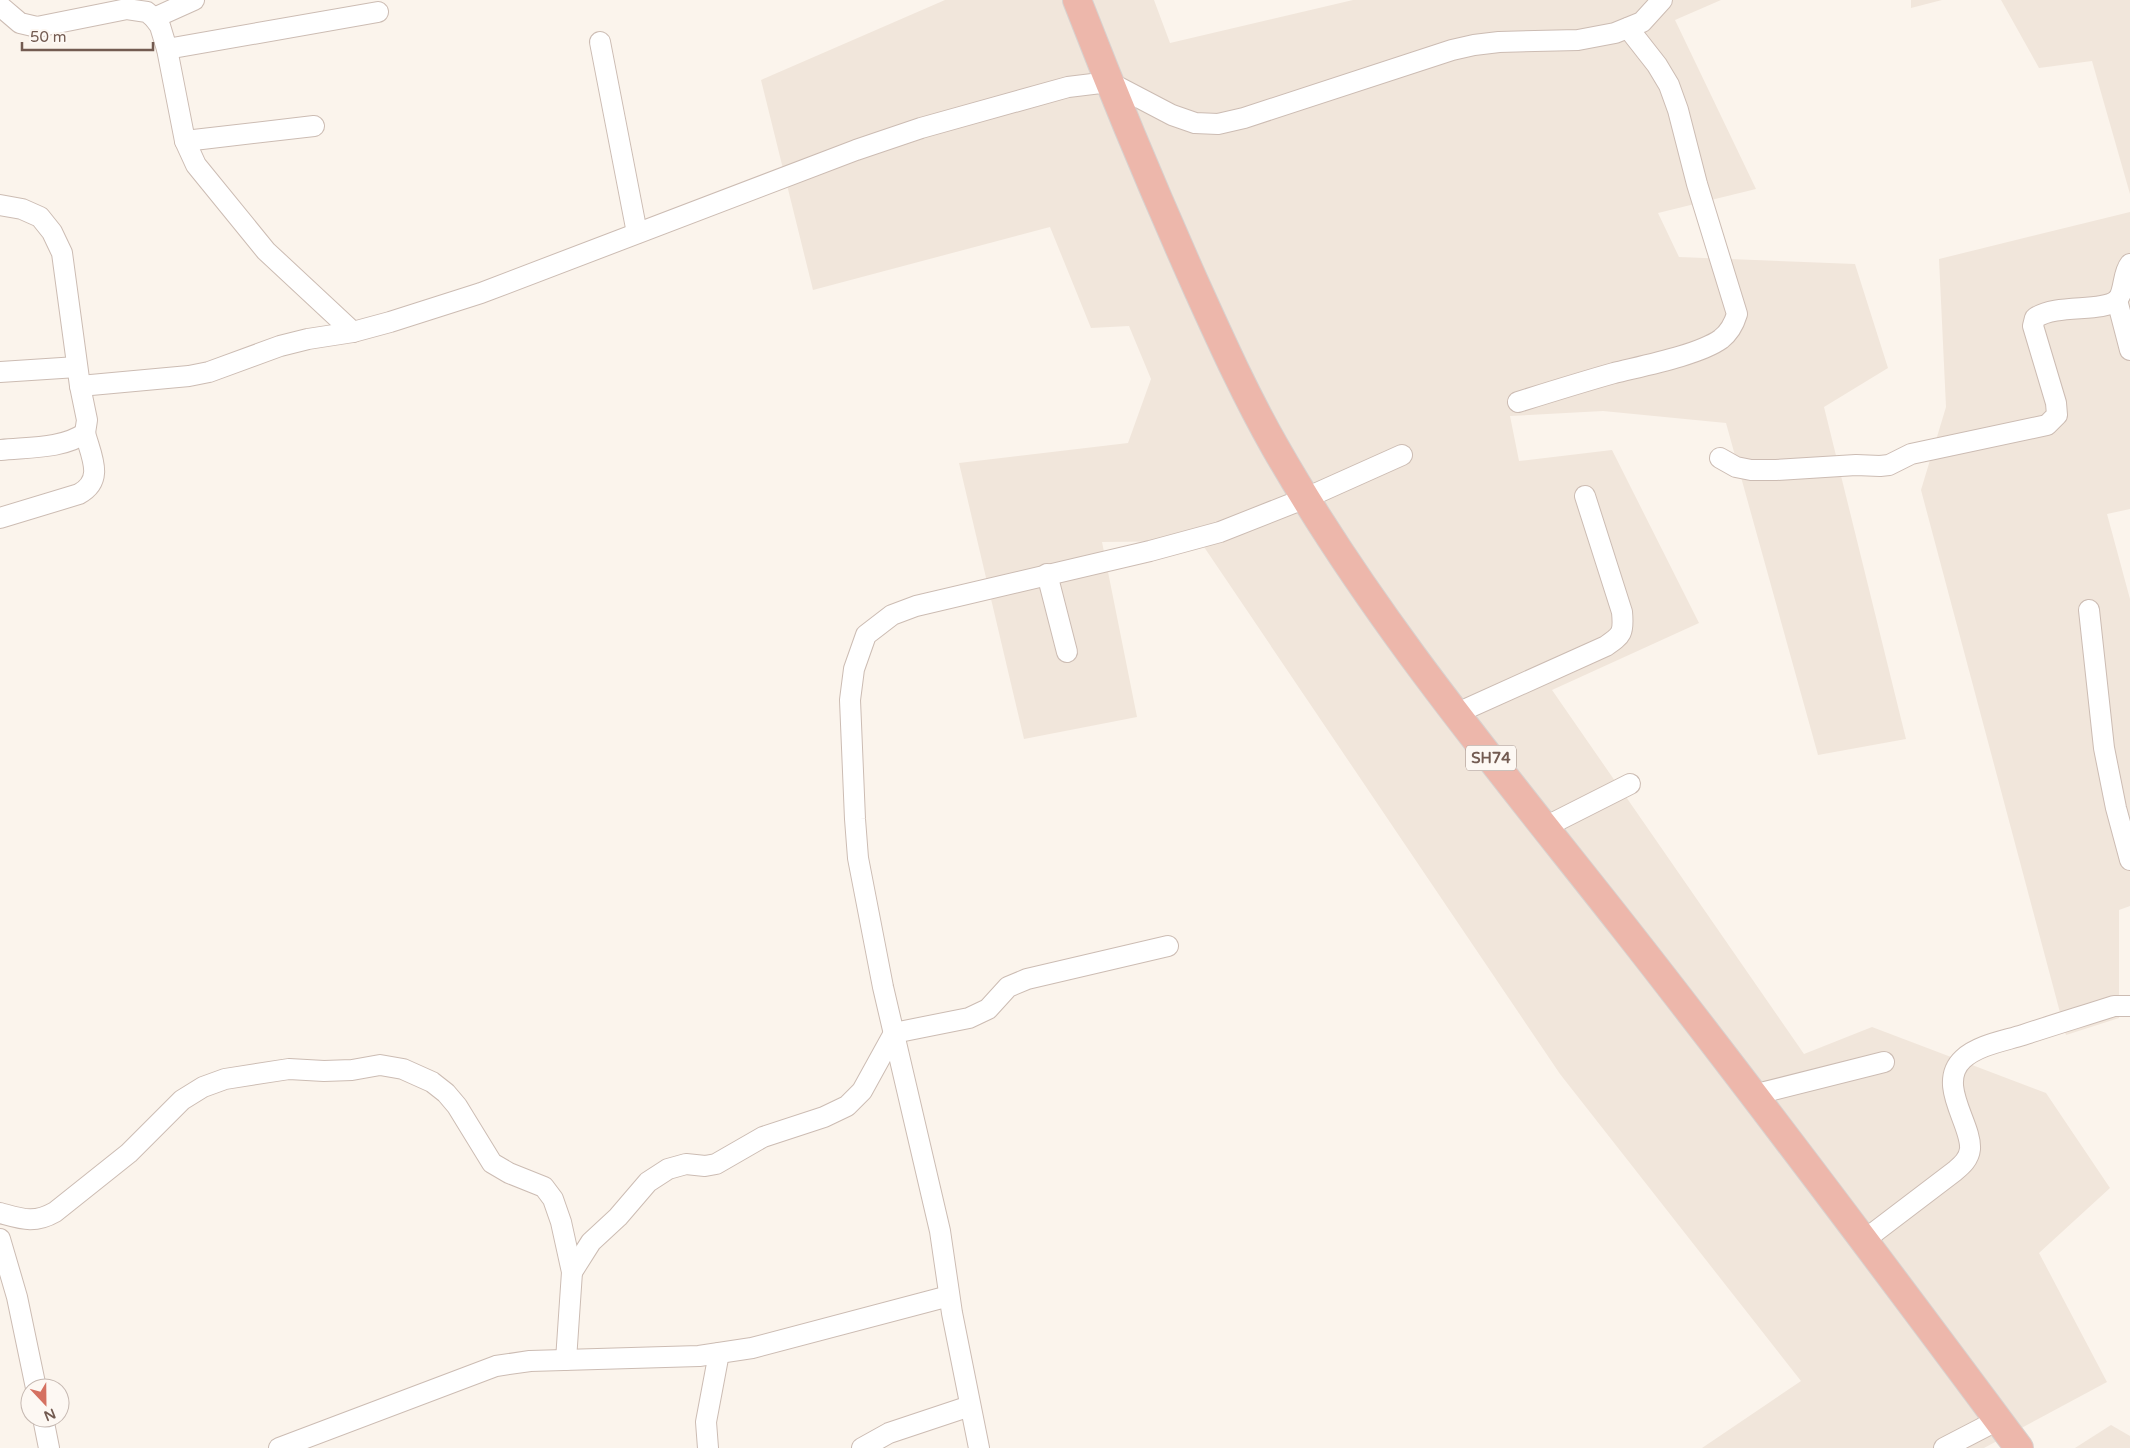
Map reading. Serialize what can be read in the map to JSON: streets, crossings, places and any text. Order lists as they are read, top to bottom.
{
  "streets": {
    "highway": ["SH74"]
  },
  "scale_bar": "50 m",
  "north": "bottom"
}
